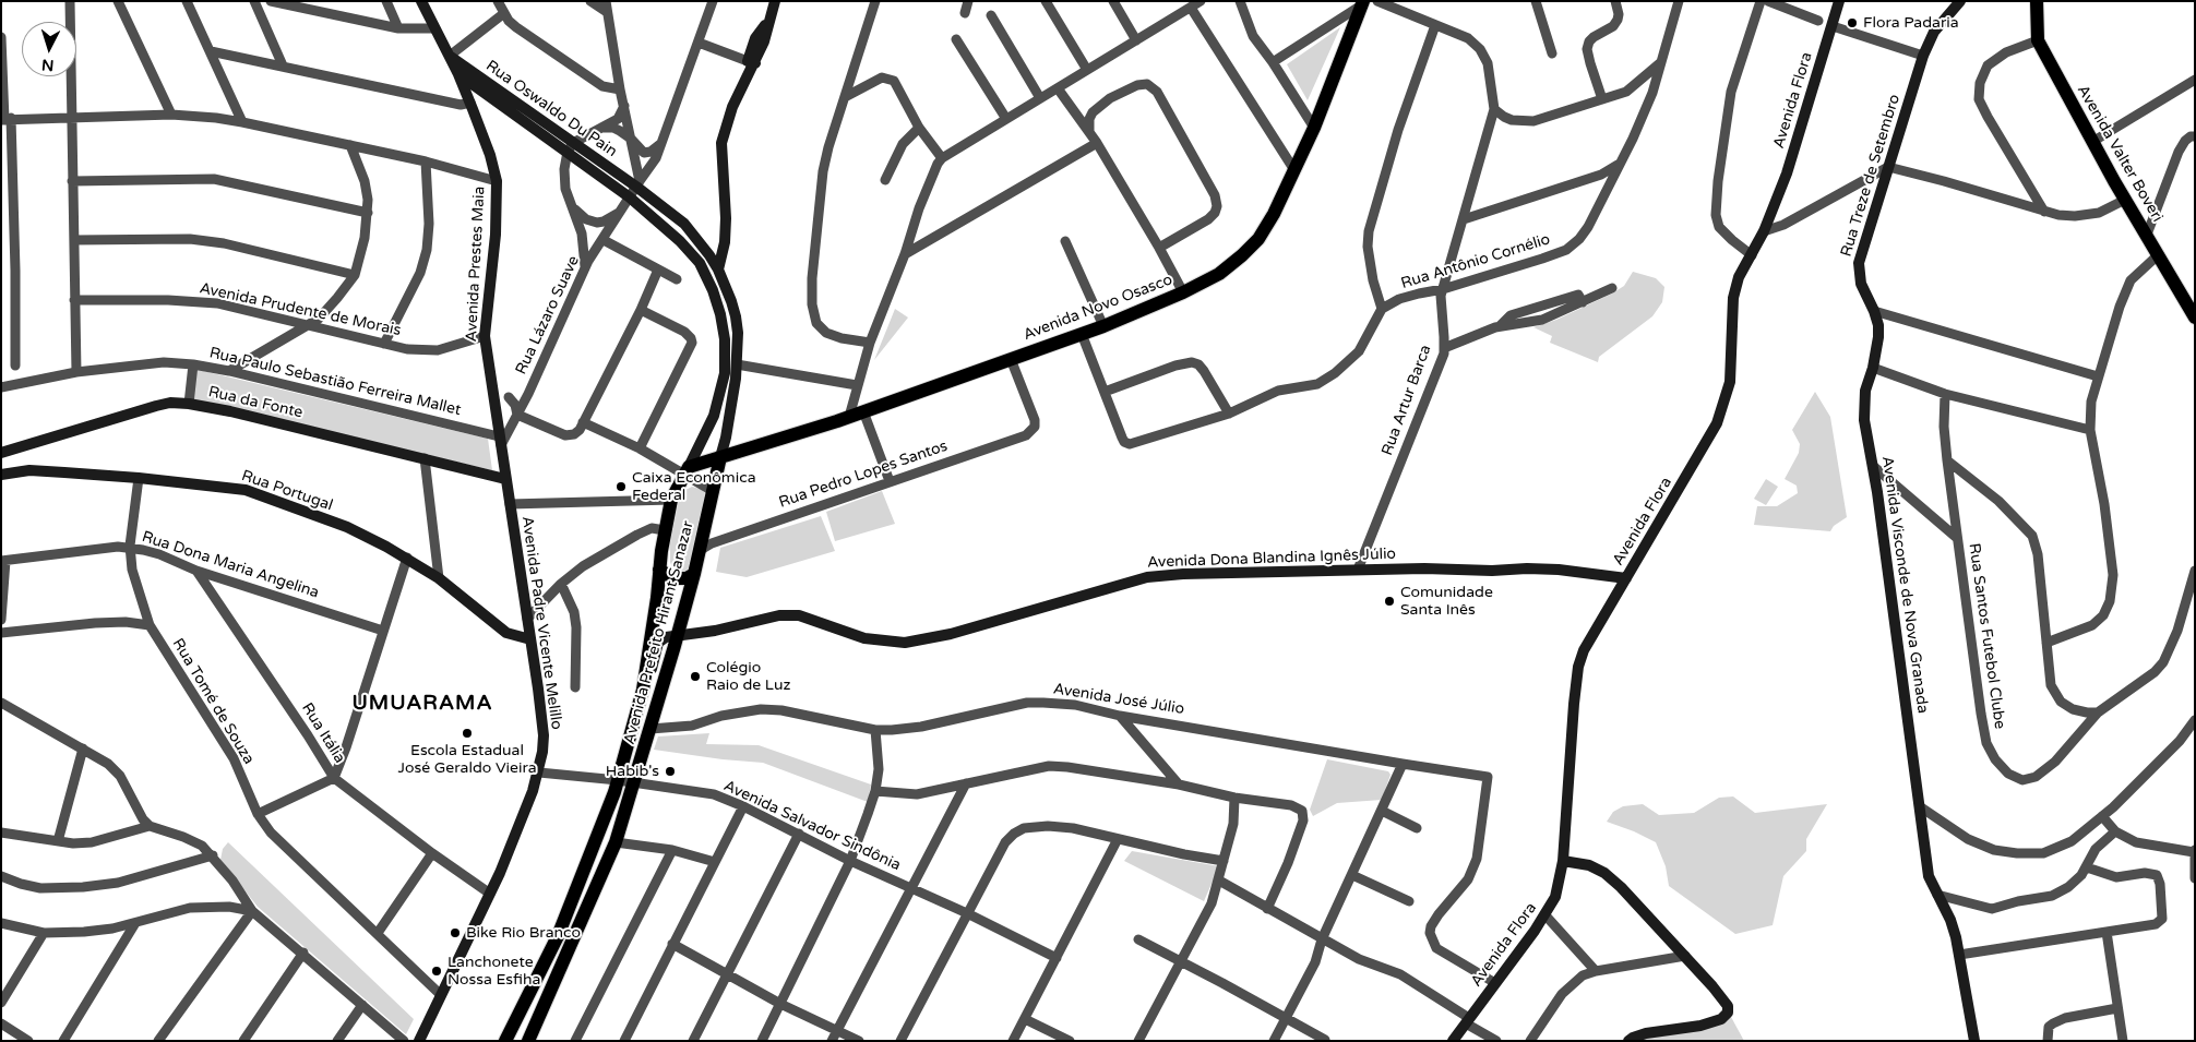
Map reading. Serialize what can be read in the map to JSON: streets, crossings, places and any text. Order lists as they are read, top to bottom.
{
  "streets": {
    "main road": [
      "Avenida Flora",
      "Rua Oswaldo Du Pain",
      "Avenida Valter Boveri",
      "Rua Treze de Setembro",
      "Avenida Prestes Maia",
      "Avenida Novo Osasco",
      "Rua da Fonte",
      "Rua Portugal",
      "Avenida Dona Blandina Ignês Júlio",
      "Avenida Visconde de Nova Granada",
      "Avenida Padre Vicente Melillo",
      "Avenida Prefeito Hirant Sanazar"
    ],
    "street": [
      "Rua Antônio Cornélio",
      "Avenida Prudente de Morais",
      "Rua Lázaro Suave",
      "Rua Paulo Sebastião Ferreira Mallet",
      "Rua Artur Barca",
      "Rua Pedro Lopes Santos",
      "Rua Dona Maria Angelina",
      "Rua Santos Futebol Clube",
      "Avenida José Júlio",
      "Rua Tomé de Souza",
      "Rua Itália",
      "Avenida Salvador Sindônia"
    ]
  },
  "crossings": [
    ["Avenida Flora", "Avenida Dona Blandina Ignês Júlio"],
    ["Avenida Flora", "Avenida José Júlio"],
    ["Rua Oswaldo Du Pain", "Avenida Prestes Maia"],
    ["Rua Oswaldo Du Pain", "Rua Lázaro Suave"],
    ["Rua Oswaldo Du Pain", "Avenida Prefeito Hirant Sanazar"],
    ["Rua Treze de Setembro", "Avenida Visconde de Nova Granada"],
    ["Rua Antônio Cornélio", "Rua Artur Barca"],
    ["Avenida Prestes Maia", "Avenida Prudente de Morais"],
    ["Avenida Prestes Maia", "Rua Lázaro Suave"],
    ["Avenida Prestes Maia", "Rua Paulo Sebastião Ferreira Mallet"],
    ["Avenida Prestes Maia", "Avenida Padre Vicente Melillo"],
    ["Avenida Novo Osasco", "Rua Pedro Lopes Santos"],
    ["Avenida Novo Osasco", "Avenida Prefeito Hirant Sanazar"],
    ["Rua Lázaro Suave", "Rua Paulo Sebastião Ferreira Mallet"],
    ["Rua Lázaro Suave", "Avenida Padre Vicente Melillo"],
    ["Rua Lázaro Suave", "Avenida Prefeito Hirant Sanazar"],
    ["Rua Paulo Sebastião Ferreira Mallet", "Avenida Padre Vicente Melillo"],
    ["Rua Artur Barca", "Avenida Dona Blandina Ignês Júlio"],
    ["Rua da Fonte", "Avenida Padre Vicente Melillo"],
    ["Rua Pedro Lopes Santos", "Avenida Prefeito Hirant Sanazar"],
    ["Rua Portugal", "Avenida Padre Vicente Melillo"],
    ["Rua Portugal", "Rua Tomé de Souza"],
    ["Avenida Dona Blandina Ignês Júlio", "Avenida Prefeito Hirant Sanazar"],
    ["Rua Dona Maria Angelina", "Rua Tomé de Souza"],
    ["Rua Dona Maria Angelina", "Rua Itália"],
    ["Avenida Padre Vicente Melillo", "Rua Tomé de Souza"],
    ["Avenida Padre Vicente Melillo", "Rua Itália"],
    ["Avenida Padre Vicente Melillo", "Avenida Salvador Sindônia"],
    ["Avenida Prefeito Hirant Sanazar", "Avenida José Júlio"],
    ["Avenida Prefeito Hirant Sanazar", "Avenida Salvador Sindônia"]
  ],
  "districts": ["UMUARAMA"],
  "places": [
    "Flora Padaria",
    "Caixa Econômica Federal",
    "Comunidade Santa Inês",
    "Colégio Raio de Luz",
    "Escola Estadual José Geraldo Vieira",
    "Habib's",
    "Bike Rio Branco",
    "Lanchonete Nossa Esfiha"
  ],
  "north": "bottom"
}
